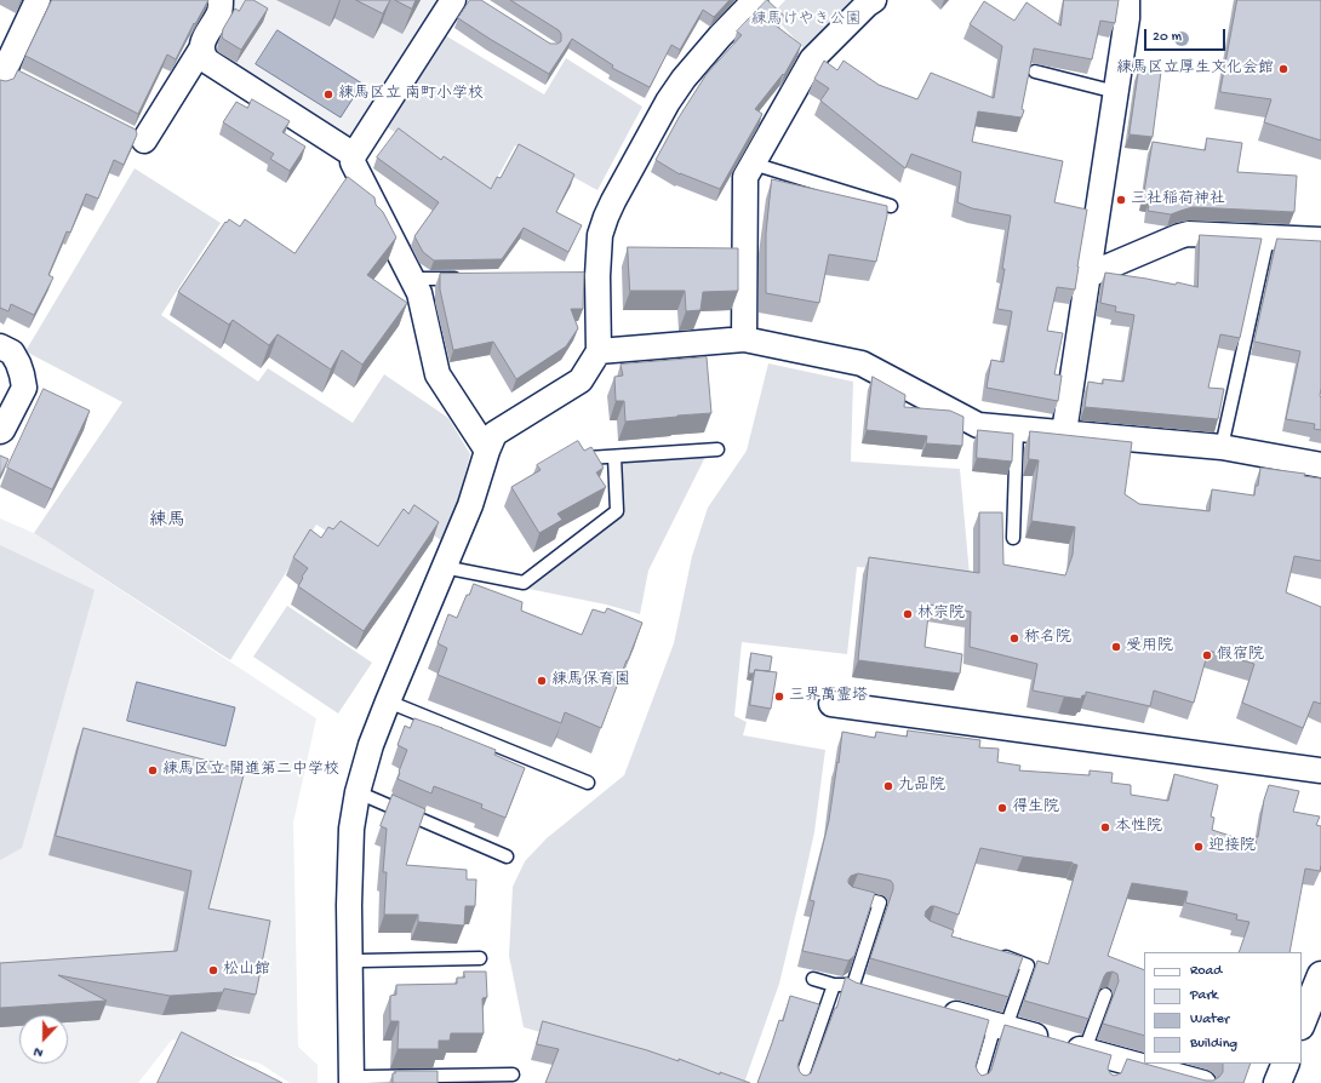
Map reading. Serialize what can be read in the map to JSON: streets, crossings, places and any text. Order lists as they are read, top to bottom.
{
  "districts": ["練馬"],
  "parks": ["練馬けやき公園"],
  "places": [
    "練馬区立厚生文化会館",
    "練馬区立 南町小学校",
    "三社稲荷神社",
    "林宗院",
    "称名院",
    "受用院",
    "假宿院",
    "練馬保育園",
    "三界萬霊塔",
    "練馬区立 開進第二中学校",
    "九品院",
    "得生院",
    "本性院",
    "迎接院",
    "松山館"
  ],
  "legend": [
    "Road",
    "Park",
    "Water",
    "Building"
  ],
  "scale_bar": "20 m",
  "north": "bottom"
}
